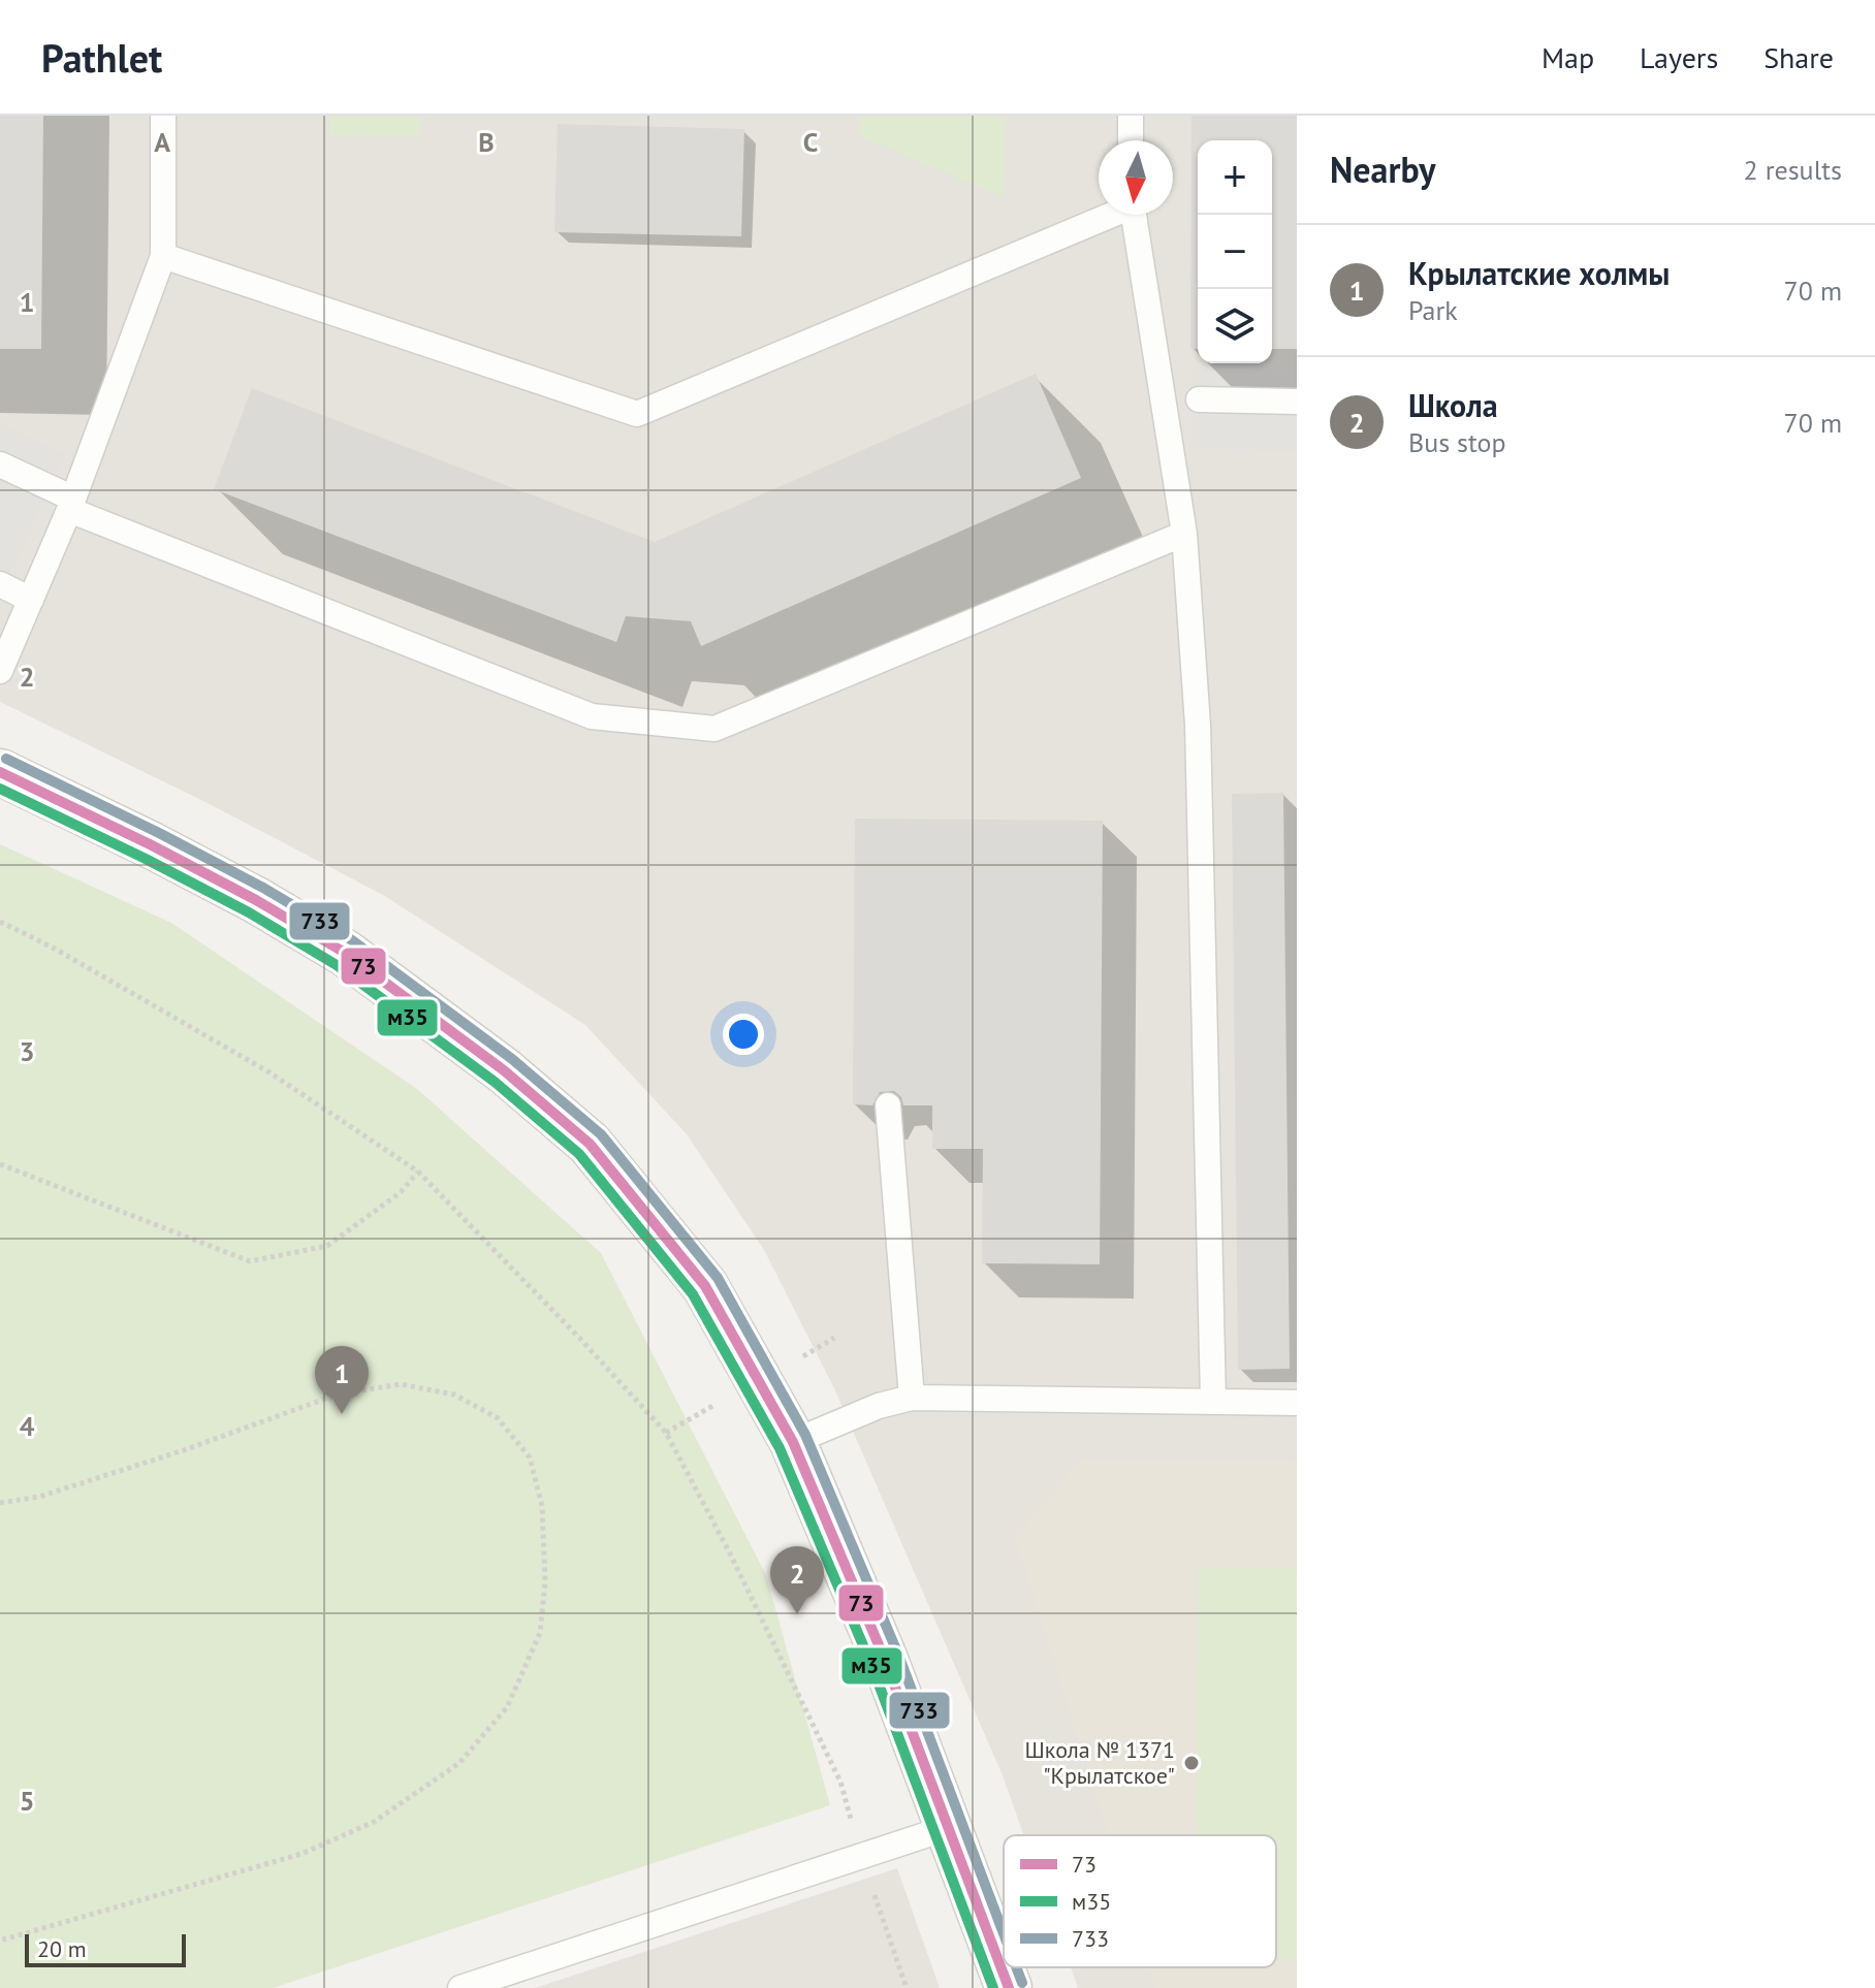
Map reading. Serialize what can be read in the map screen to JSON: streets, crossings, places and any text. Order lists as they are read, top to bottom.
{
  "places": ["Школа № 1371 \"Крылатское\""],
  "lines": ["transit line 733", "transit line 73", "transit line м35"],
  "legend": ["73", "м35", "733"],
  "scale_bar": "20 m",
  "north": "bottom",
  "page": {
    "header": "Pathlet",
    "nav": ["Map", "Layers", "Share"],
    "heading": ["Nearby", "2 results"],
    "map_buttons": ["+", "−"],
    "list": [
      {
        "mark": "1",
        "name": "Крылатские холмы",
        "note": "Park",
        "value": "70 m"
      },
      {
        "mark": "2",
        "name": "Школа",
        "note": "Bus stop",
        "value": "70 m"
      }
    ],
    "pins": ["1", "2"],
    "scale": "20 m"
  },
  "grid": {
    "columns": ["A", "B", "C"],
    "rows": [
      "1",
      "2",
      "3",
      "4",
      "5"
    ]
  }
}
